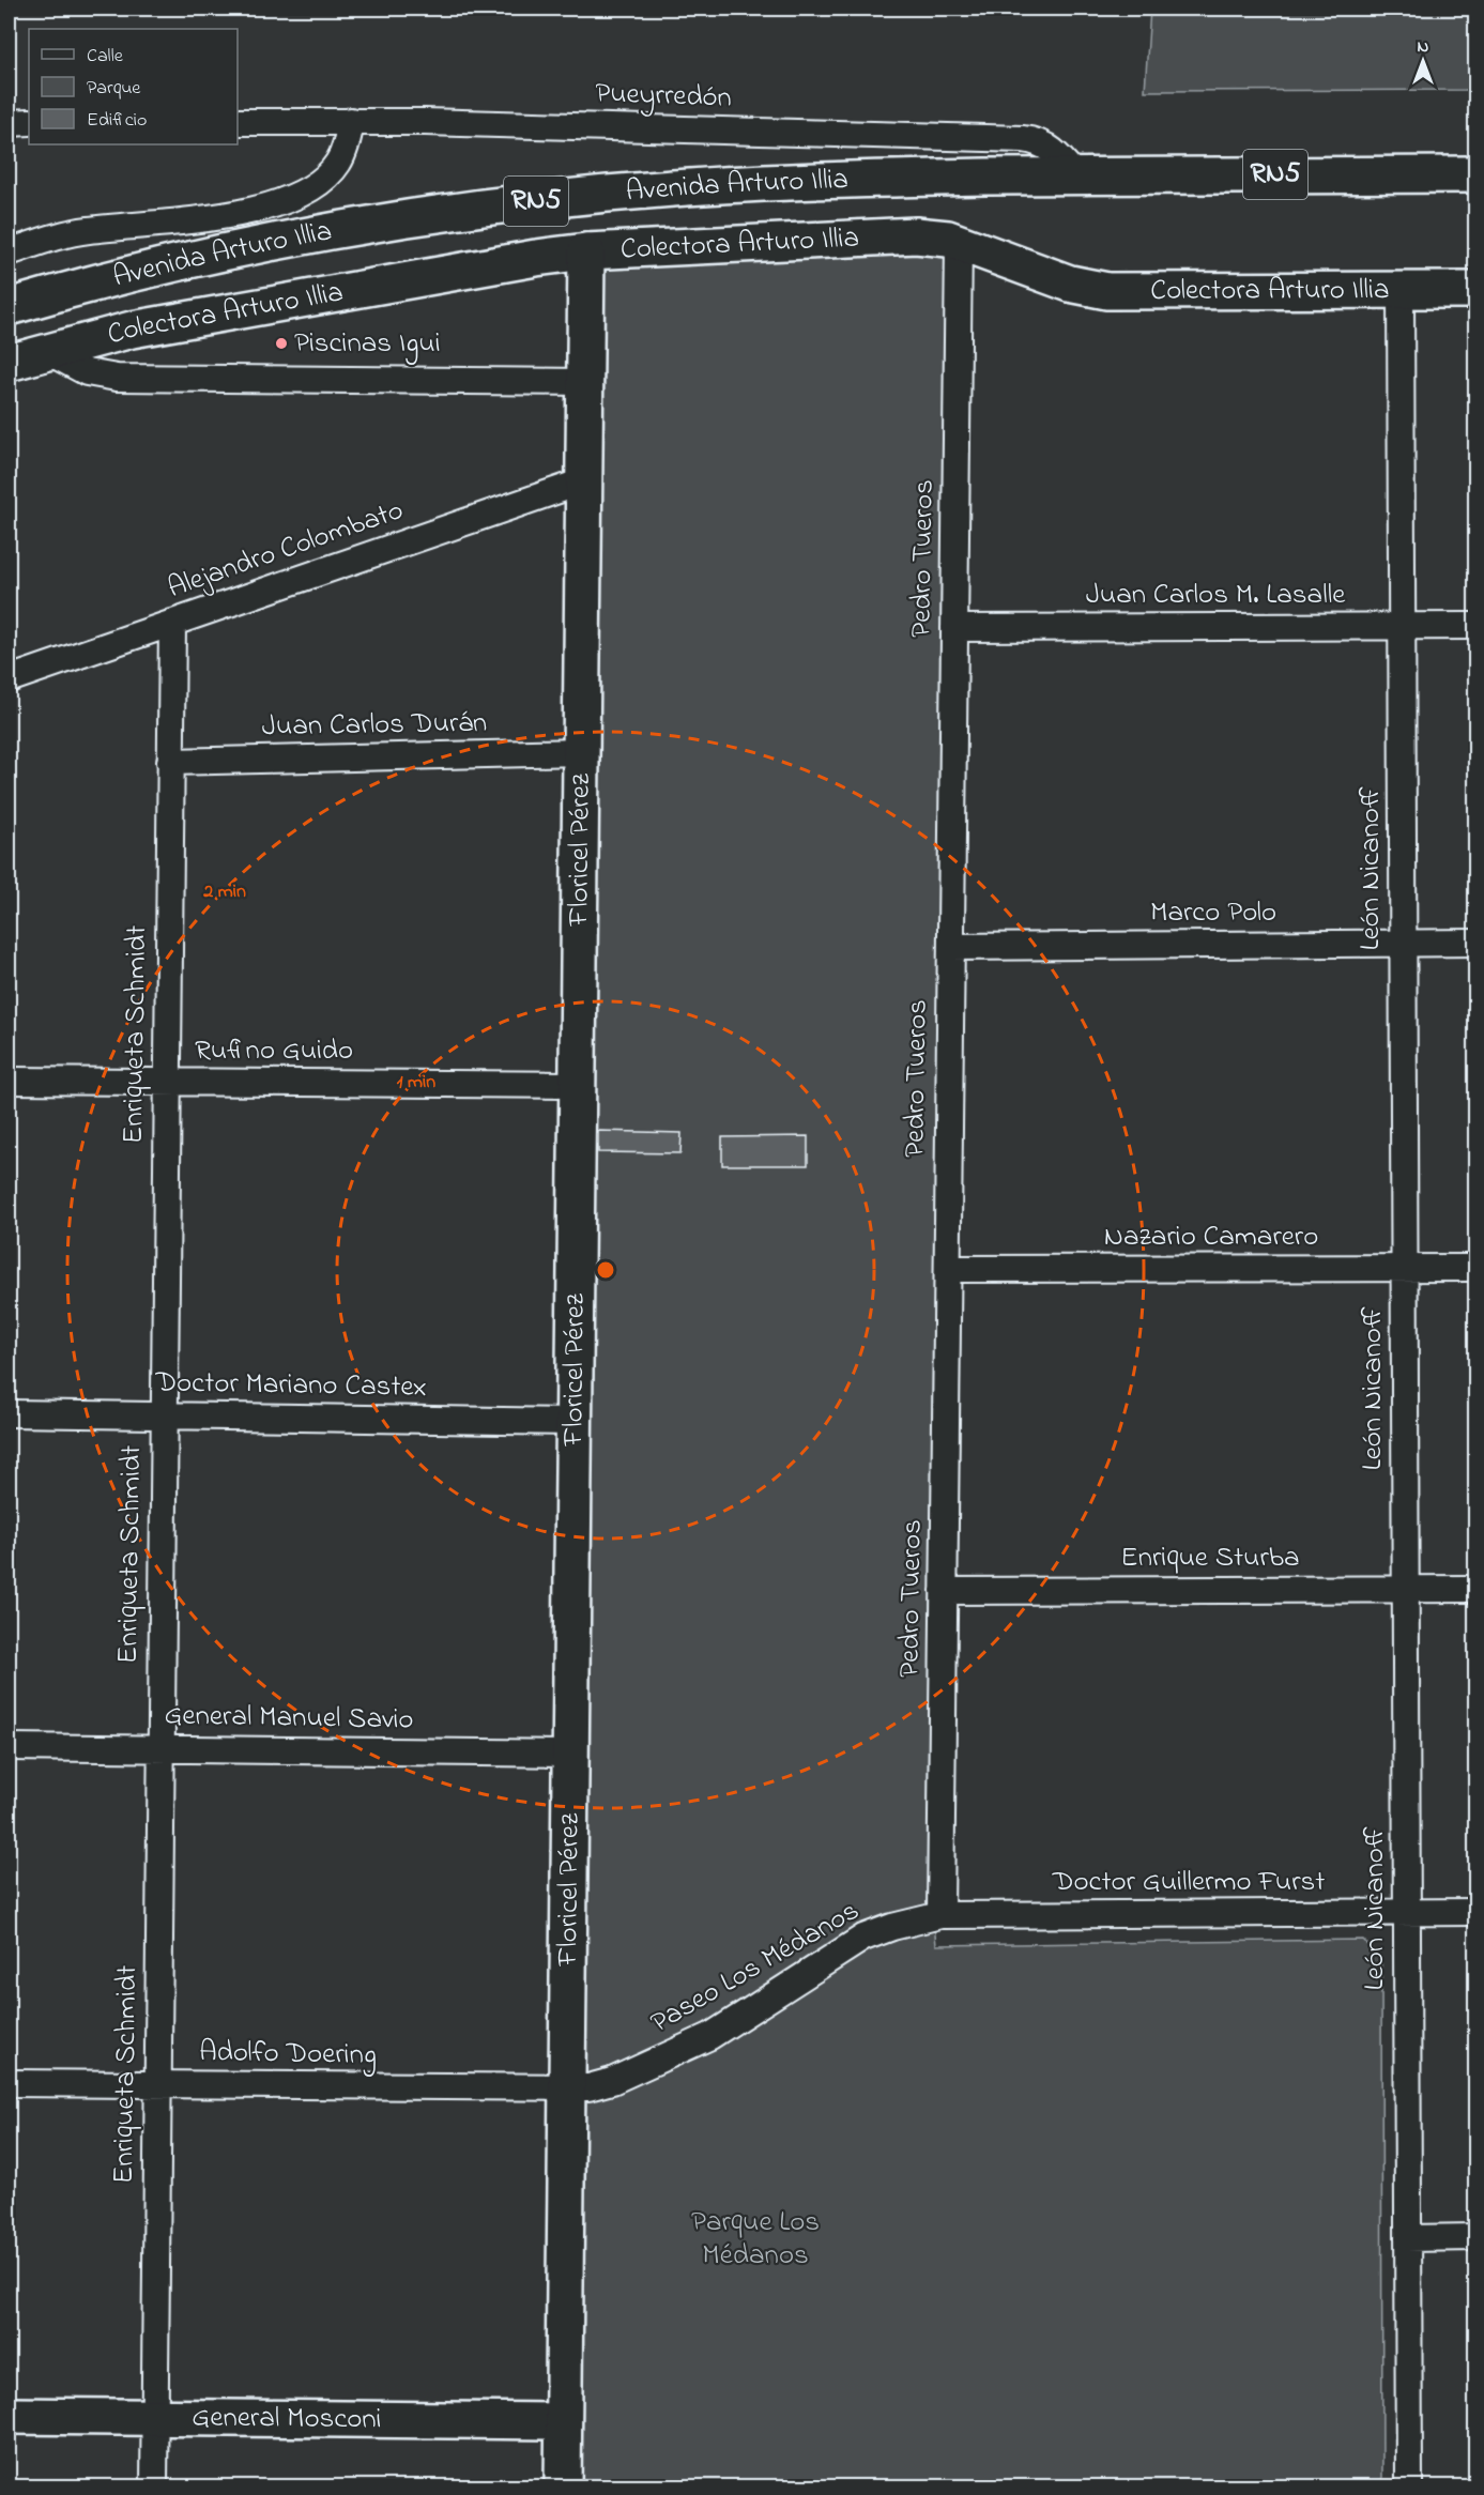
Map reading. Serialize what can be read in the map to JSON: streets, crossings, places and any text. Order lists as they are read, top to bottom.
{
  "streets": {
    "main road": [
      "RN5",
      "Avenida Arturo Illia",
      "Colectora Arturo Illia",
      "Floricel Pérez",
      "General Mosconi"
    ],
    "street": [
      "Pueyrredón",
      "Alejandro Colombato",
      "Pedro Tueros",
      "Juan Carlos M. Lasalle",
      "Juan Carlos Durán",
      "León Nicanoff",
      "Marco Polo",
      "Enriqueta Schmidt",
      "Rufino Guido",
      "Nazario Camarero",
      "Doctor Mariano Castex",
      "Enrique Sturba",
      "General Manuel Savio",
      "Doctor Guillermo Furst",
      "Paseo Los Médanos",
      "Adolfo Doering"
    ]
  },
  "crossings": [
    ["Pueyrredón", "Avenida Arturo Illia"],
    ["Colectora Arturo Illia", "Pedro Tueros"],
    ["Colectora Arturo Illia", "Floricel Pérez"],
    ["Colectora Arturo Illia", "León Nicanoff"],
    ["Alejandro Colombato", "Floricel Pérez"],
    ["Alejandro Colombato", "Enriqueta Schmidt"],
    ["Pedro Tueros", "Juan Carlos M. Lasalle"],
    ["Pedro Tueros", "Marco Polo"],
    ["Pedro Tueros", "Nazario Camarero"],
    ["Pedro Tueros", "Enrique Sturba"],
    ["Pedro Tueros", "Doctor Guillermo Furst"],
    ["Pedro Tueros", "Paseo Los Médanos"],
    ["Juan Carlos M. Lasalle", "León Nicanoff"],
    ["Juan Carlos Durán", "Floricel Pérez"],
    ["Juan Carlos Durán", "Enriqueta Schmidt"],
    ["Floricel Pérez", "Rufino Guido"],
    ["Floricel Pérez", "Doctor Mariano Castex"],
    ["Floricel Pérez", "General Manuel Savio"],
    ["Floricel Pérez", "Paseo Los Médanos"],
    ["Floricel Pérez", "Adolfo Doering"],
    ["Floricel Pérez", "General Mosconi"],
    ["León Nicanoff", "Marco Polo"],
    ["León Nicanoff", "Nazario Camarero"],
    ["León Nicanoff", "Enrique Sturba"],
    ["León Nicanoff", "Doctor Guillermo Furst"],
    ["Enriqueta Schmidt", "Rufino Guido"],
    ["Enriqueta Schmidt", "Doctor Mariano Castex"],
    ["Enriqueta Schmidt", "General Manuel Savio"],
    ["Enriqueta Schmidt", "Adolfo Doering"],
    ["Enriqueta Schmidt", "General Mosconi"],
    ["Doctor Guillermo Furst", "Paseo Los Médanos"],
    ["Paseo Los Médanos", "Adolfo Doering"]
  ],
  "parks": ["Parque Los Médanos"],
  "places": ["Piscinas Igui"],
  "legend": ["Calle", "Parque", "Edificio"],
  "north": "top",
  "rings": ["2 min", "1 min"]
}
